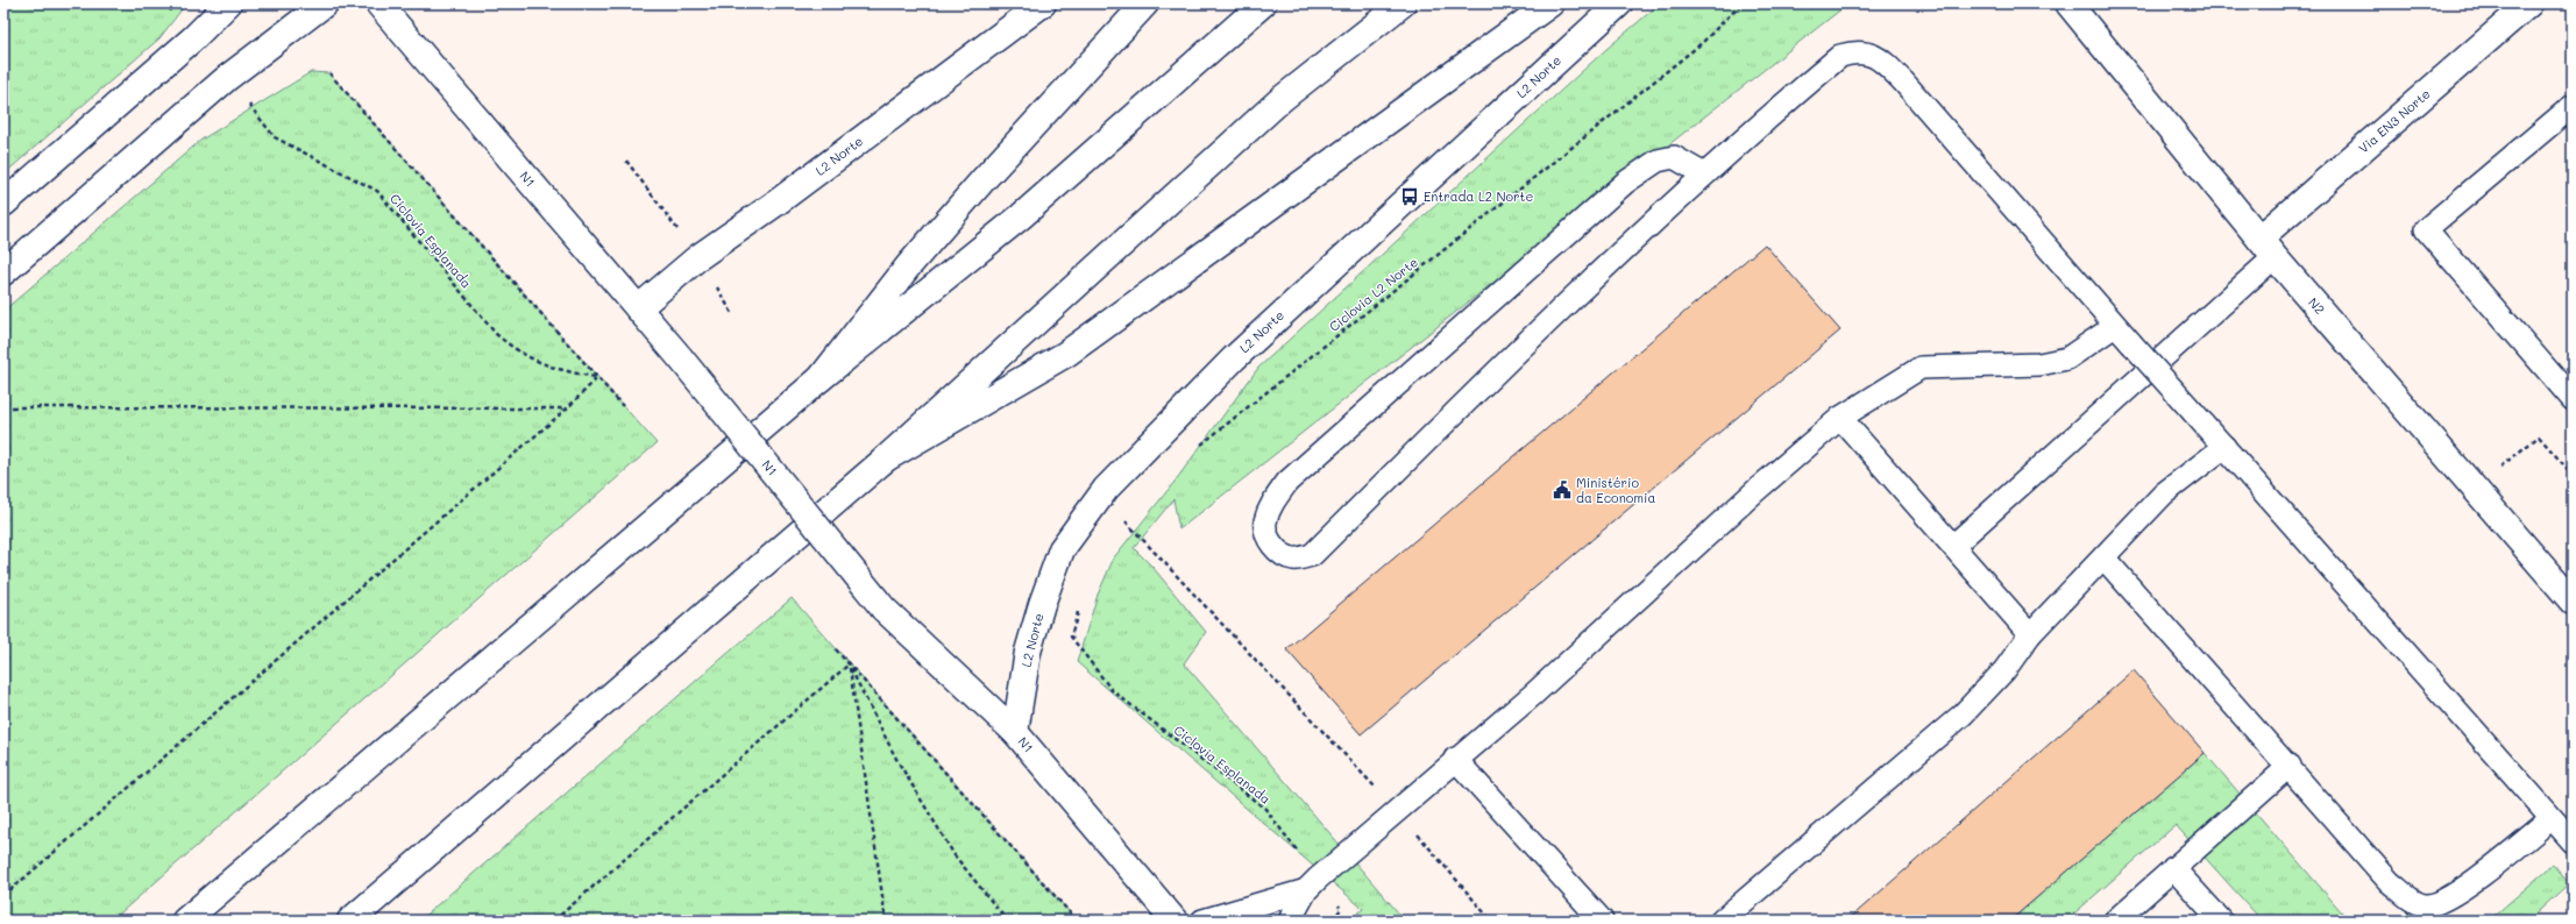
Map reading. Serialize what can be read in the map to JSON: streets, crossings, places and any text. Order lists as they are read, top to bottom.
{
  "streets": {
    "main road": [
      "L2 Norte",
      "Via EN3 Norte",
      "N1",
      "N2"
    ],
    "path": ["Ciclovia Esplanada", "Ciclovia L2 Norte"]
  },
  "crossings": [
    ["L2 Norte", "N1"],
    ["Via EN3 Norte", "N2"]
  ],
  "places": {
    "bus stop": ["Entrada L2 Norte"],
    "public building": ["Ministério da Economia"]
  }
}
